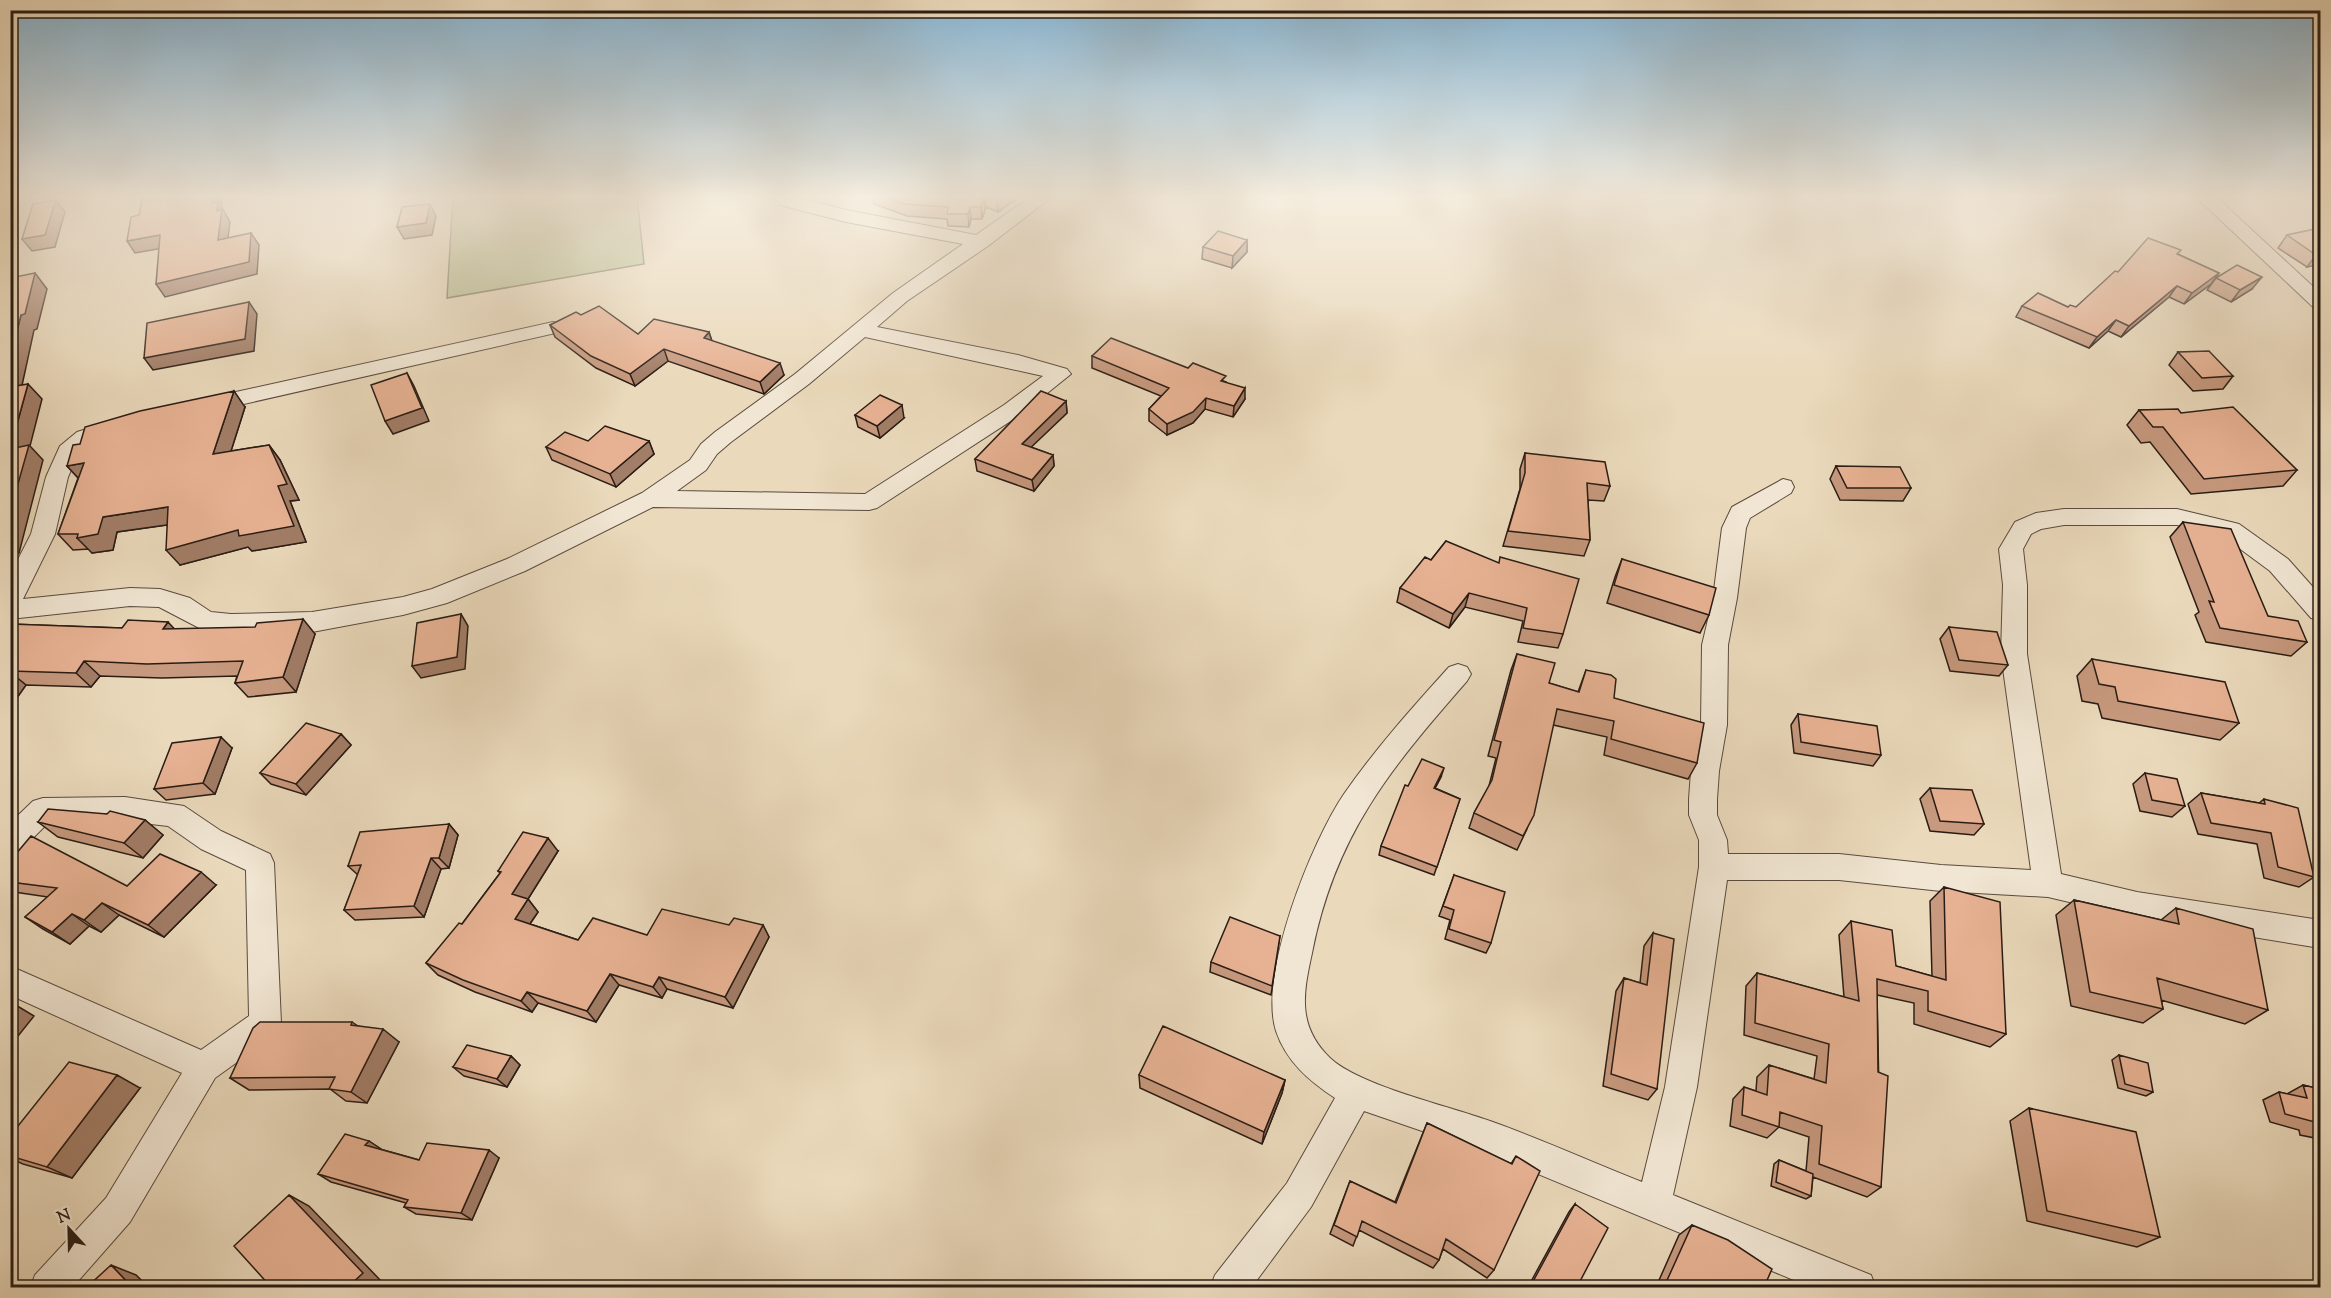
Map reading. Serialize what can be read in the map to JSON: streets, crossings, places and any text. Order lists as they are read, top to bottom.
{
  "north": "top"
}
